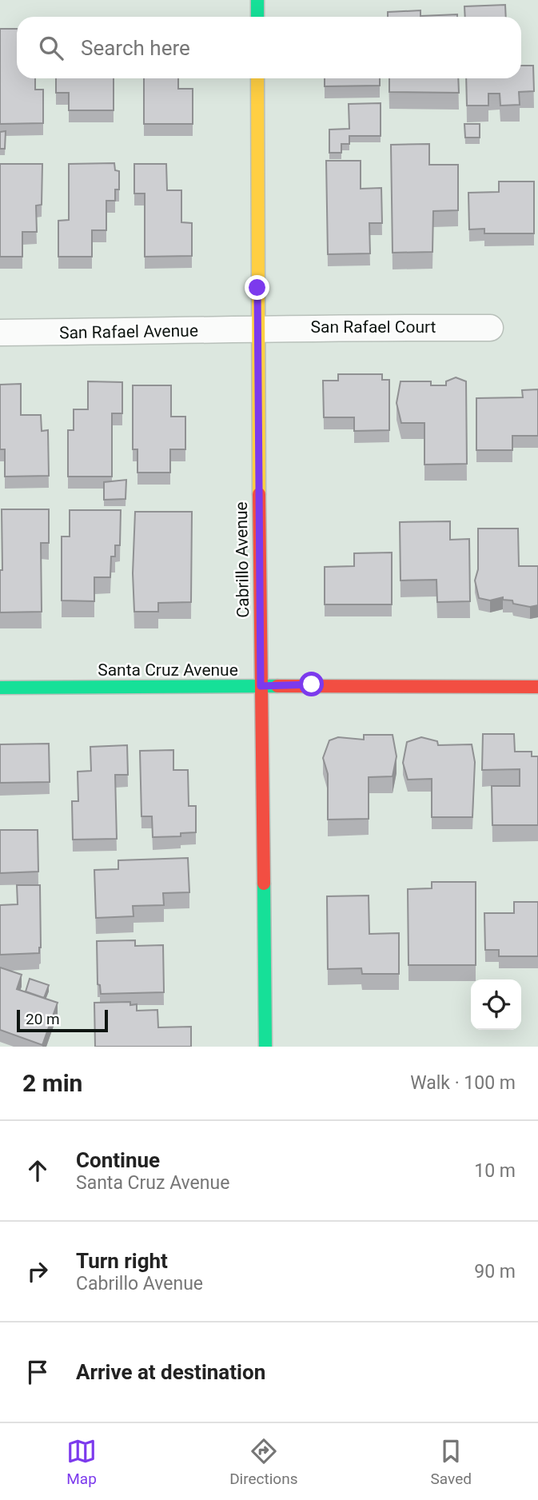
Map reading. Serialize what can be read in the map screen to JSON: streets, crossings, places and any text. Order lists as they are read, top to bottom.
{
  "streets": {
    "street": [
      "San Rafael Court",
      "San Rafael Avenue",
      "Cabrillo Avenue",
      "Santa Cruz Avenue"
    ]
  },
  "crossings": [
    ["San Rafael Court", "San Rafael Avenue"],
    ["San Rafael Court", "Cabrillo Avenue"],
    ["San Rafael Avenue", "Cabrillo Avenue"],
    ["Cabrillo Avenue", "Santa Cruz Avenue"]
  ],
  "scale_bar": "20 m",
  "page": {
    "search": "Search here",
    "scale": "20 m",
    "heading": ["2 min", "Walk · 100 m"],
    "list": [
      ["Continue", "Santa Cruz Avenue", "10 m"],
      ["Turn right", "Cabrillo Avenue", "90 m"],
      "Arrive at destination"
    ],
    "nav": ["Map", "Directions", "Saved"]
  }
}
